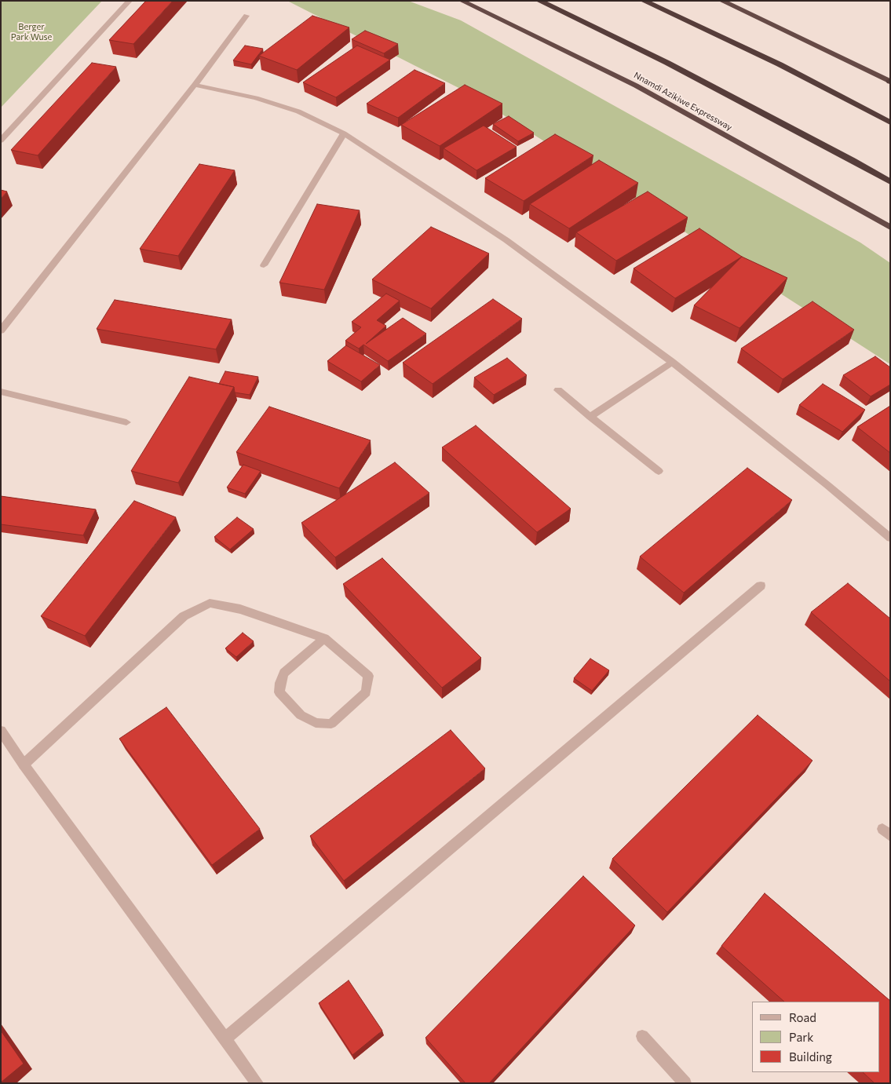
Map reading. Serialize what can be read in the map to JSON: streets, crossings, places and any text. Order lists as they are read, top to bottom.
{
  "streets": {
    "highway": ["Nnamdi Azikiwe Expressway"]
  },
  "parks": ["Berger Park Wuse"],
  "legend": ["Road", "Park", "Building"]
}
